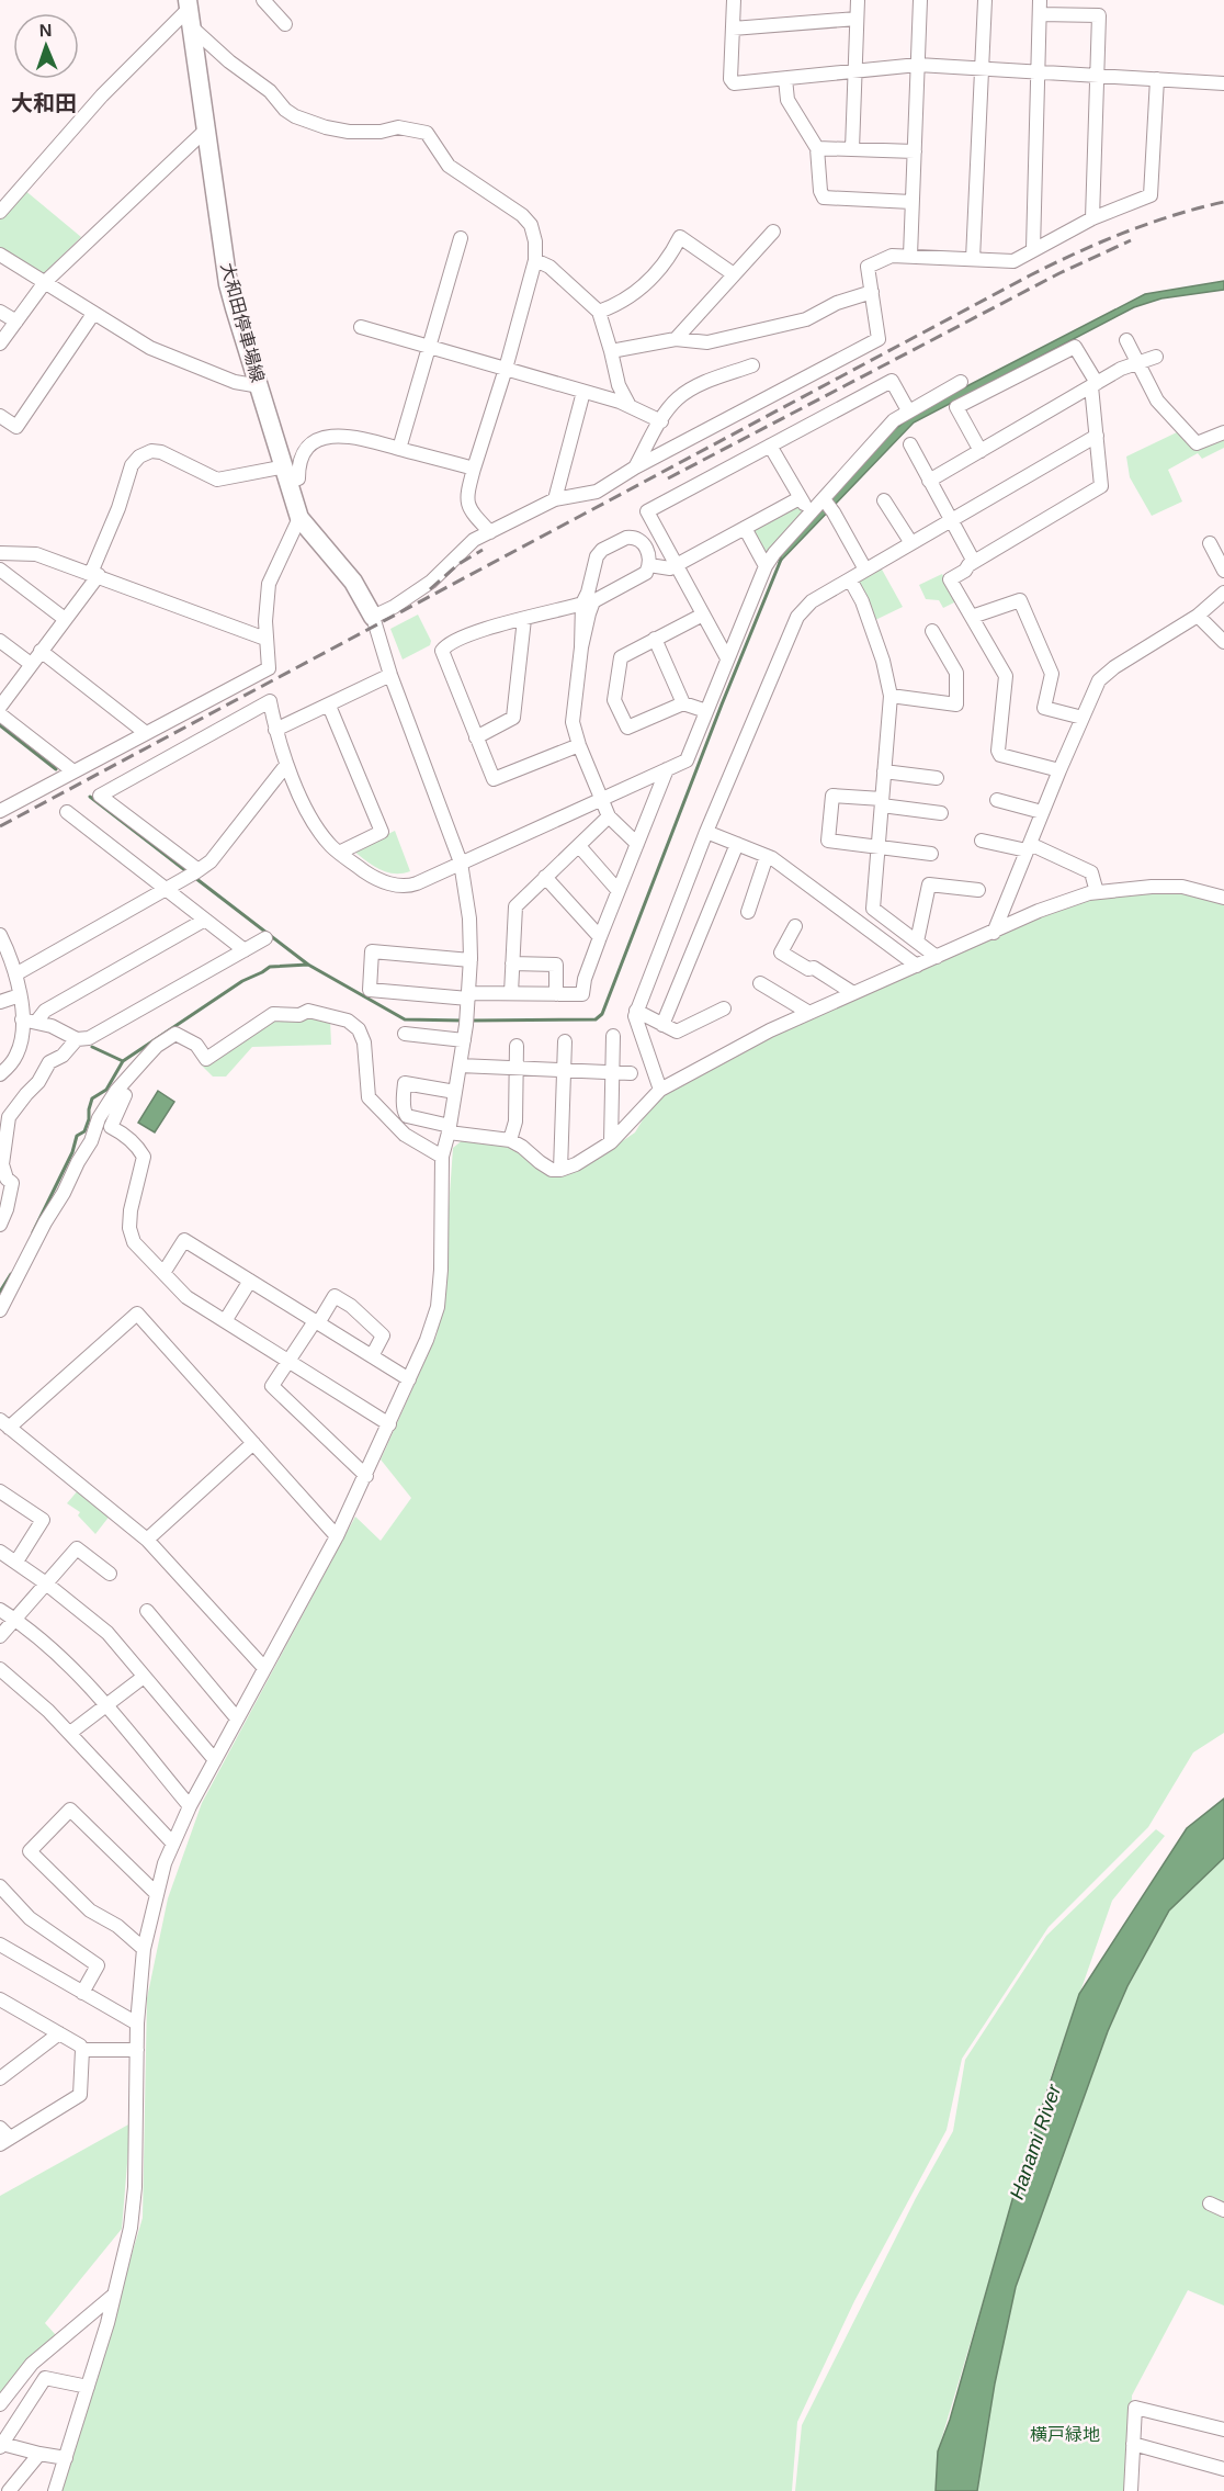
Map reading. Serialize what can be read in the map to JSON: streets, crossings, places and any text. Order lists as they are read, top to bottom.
{
  "streets": {
    "main road": ["大和田停車場線"]
  },
  "districts": ["大和田"],
  "water": ["Hanami River"],
  "parks": ["横戸緑地"],
  "north": "top"
}
